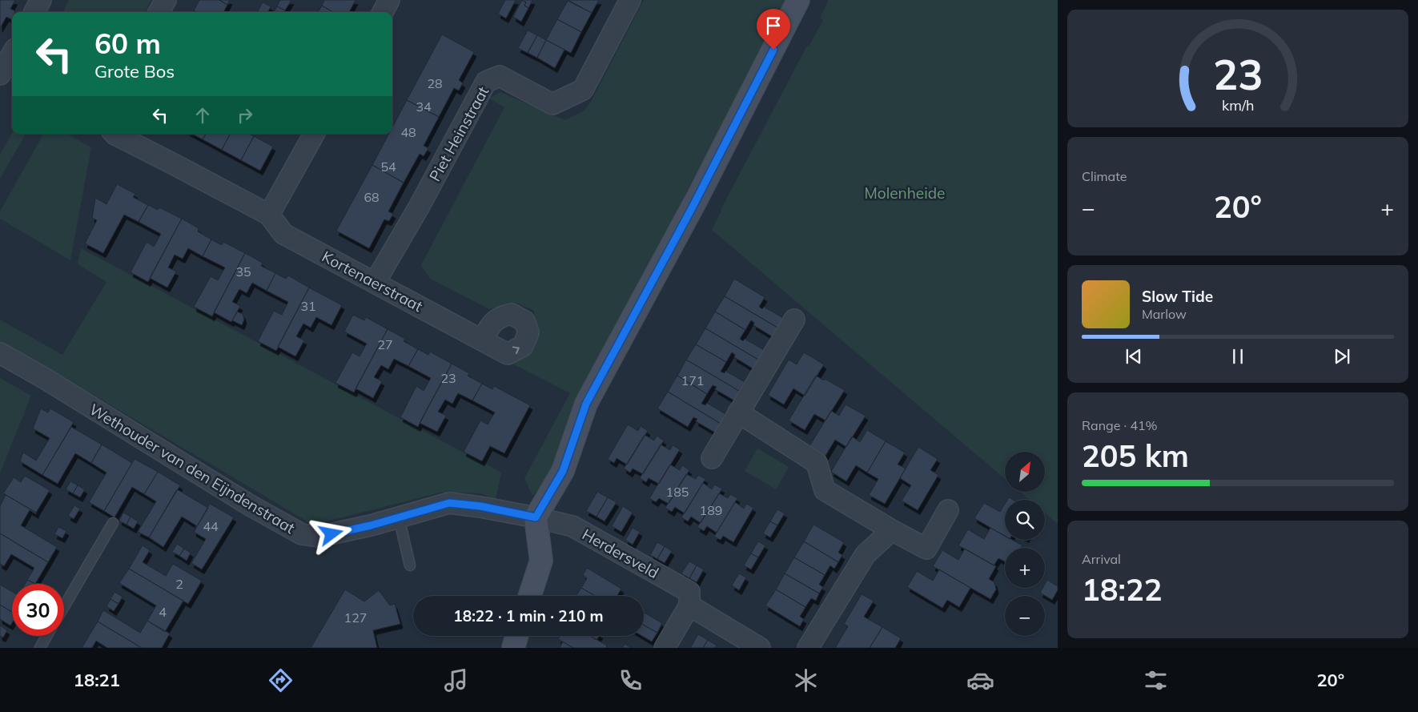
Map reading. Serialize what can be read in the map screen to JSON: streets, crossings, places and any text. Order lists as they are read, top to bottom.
{
  "streets": {
    "street": [
      "Piet Heinstraat",
      "Kortenaerstraat",
      "Wethouder van den Eijndenstraat",
      "Herdersveld"
    ]
  },
  "crossings": [
    ["Piet Heinstraat", "Kortenaerstraat"],
    ["Wethouder van den Eijndenstraat", "Herdersveld"]
  ],
  "parks": ["Molenheide"],
  "house_numbers": [
    "28",
    "34",
    "48",
    "54",
    "68",
    "35",
    "31",
    "27",
    "23",
    "171",
    "185",
    "189",
    "44",
    "2",
    "4",
    "127"
  ],
  "north": "top right",
  "page": {
    "turn": ["60 m", "Grote Bos"],
    "tile": [
      "Climate",
      ["Range · 41%", "205 km"],
      ["Arrival", "18:22"]
    ],
    "heat": ["−", "20°", "+"],
    "song": ["Slow Tide", "Marlow"],
    "map_buttons": ["+", "−"],
    "limit": "30",
    "trip": "18:22 · 1 min · 210 m",
    "tabs": ["18:21", "20°"],
    "gauge": ["23", "km/h"]
  }
}
